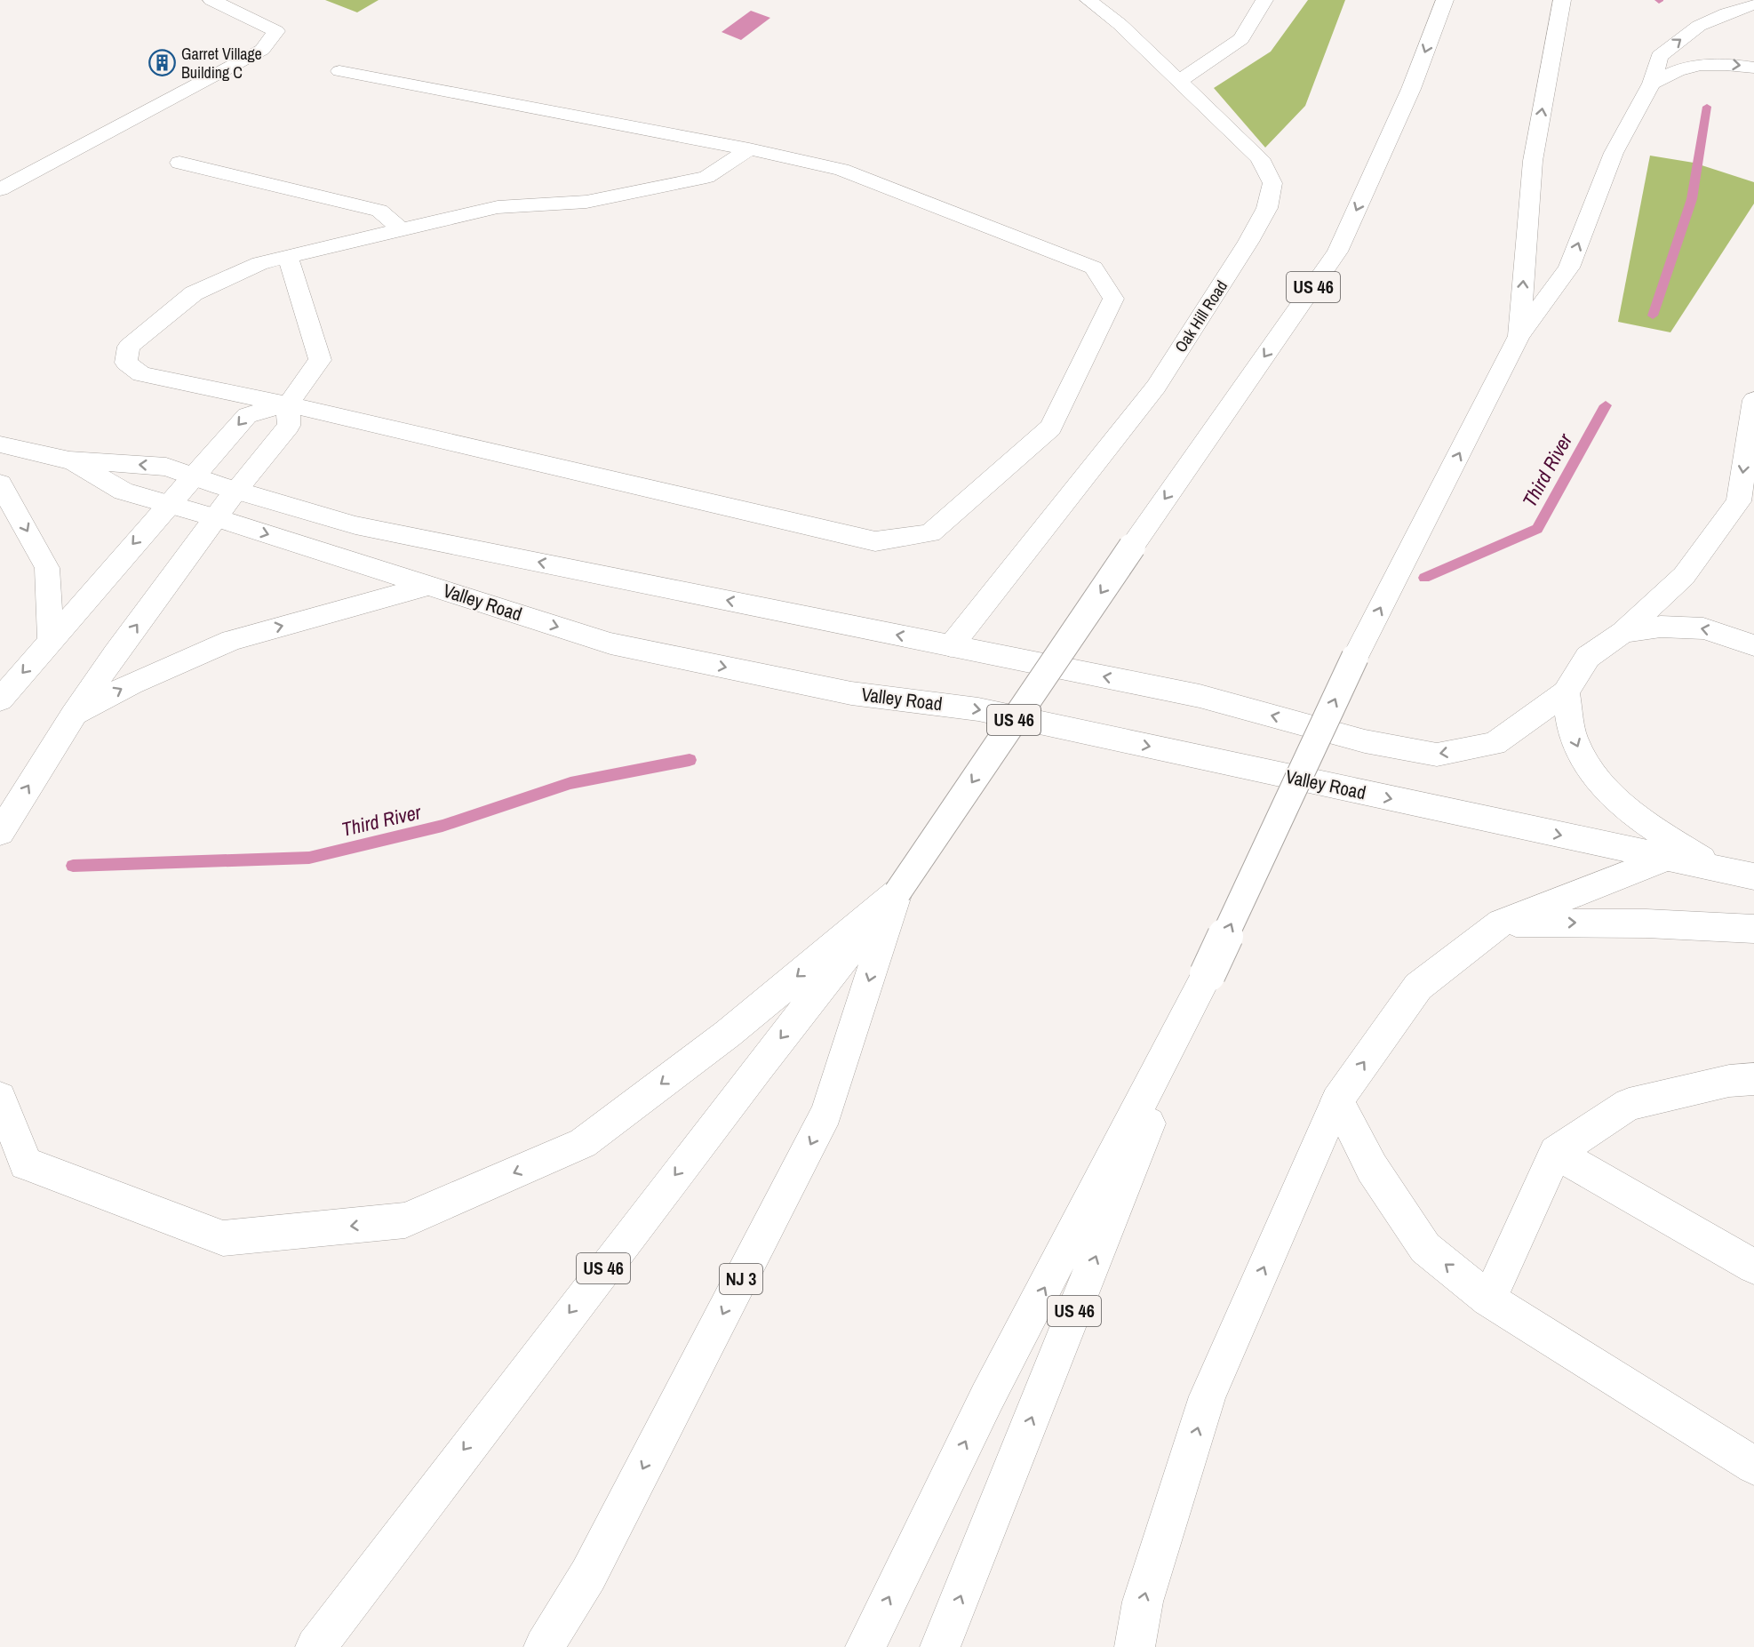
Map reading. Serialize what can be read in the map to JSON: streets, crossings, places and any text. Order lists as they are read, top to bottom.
{
  "streets": {
    "main road": [
      "US 46",
      "Oak Hill Road",
      "Valley Road",
      "NJ 3"
    ]
  },
  "crossings": [
    ["US 46", "NJ 3"],
    ["Oak Hill Road", "Valley Road"]
  ],
  "water": ["Third River"],
  "places": {
    "building": ["Garret Village Building C"]
  }
}
